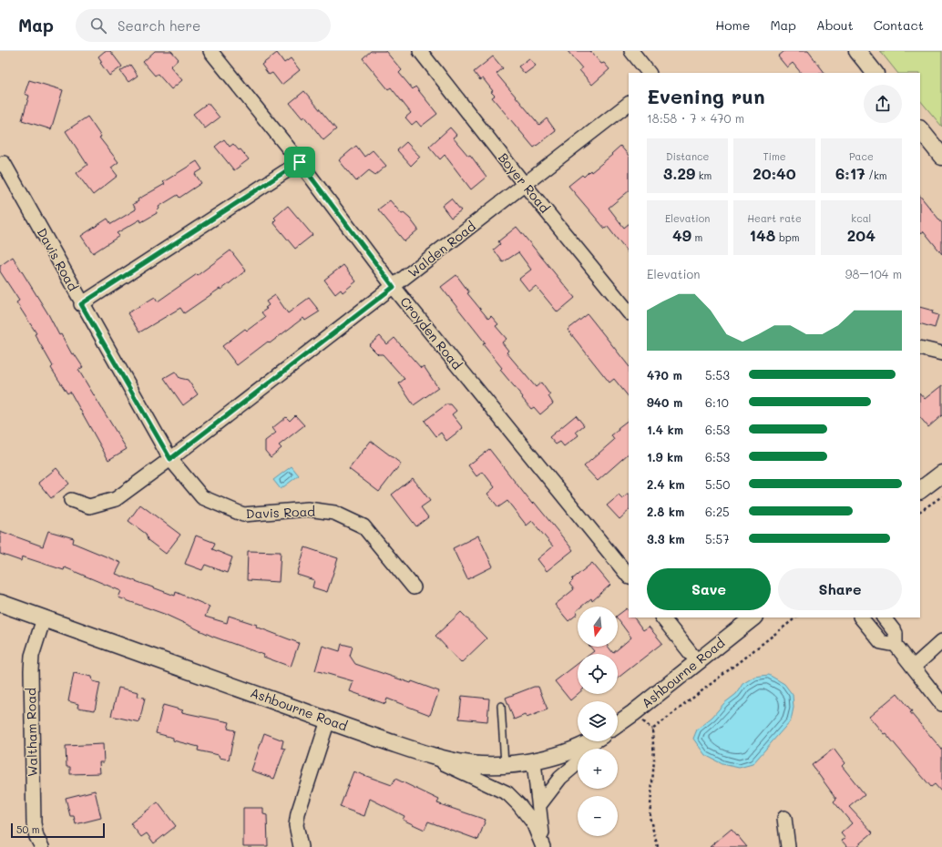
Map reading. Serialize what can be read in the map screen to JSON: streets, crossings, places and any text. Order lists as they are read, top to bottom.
{
  "streets": {
    "street": [
      "Boyer Road",
      "Walden Road",
      "Davis Road",
      "Croyden Road",
      "Ashbourne Road",
      "Waltham Road"
    ]
  },
  "crossings": [
    ["Boyer Road", "Walden Road"],
    ["Walden Road", "Davis Road"],
    ["Walden Road", "Croyden Road"],
    ["Ashbourne Road", "Waltham Road"]
  ],
  "scale_bar": "50 m",
  "north": "bottom",
  "page": {
    "header": "Map",
    "search": "Search here",
    "nav": [
      "Home",
      "Map",
      "About",
      "Contact"
    ],
    "heading": ["Evening run", "18:58 · 7 × 470 m"],
    "stats": [
      ["Distance", "3.29 km"],
      ["Time", "20:40"],
      ["Pace", "6:17 /km"],
      ["Elevation", "49 m"],
      ["Heart rate", "148 bpm"],
      ["kcal", "204"]
    ],
    "chart": ["Elevation", "98–104 m"],
    "list": [
      {
        "name": "470 m",
        "note": "5:53"
      },
      {
        "name": "940 m",
        "note": "6:10"
      },
      {
        "name": "1.4 km",
        "note": "6:53"
      },
      {
        "name": "1.9 km",
        "note": "6:53"
      },
      {
        "name": "2.4 km",
        "note": "5:50"
      },
      {
        "name": "2.8 km",
        "note": "6:25"
      },
      {
        "name": "3.3 km",
        "note": "5:57"
      }
    ],
    "buttons": ["Save", "Share"],
    "map_buttons": ["+", "−"],
    "scale": "50 m"
  }
}
